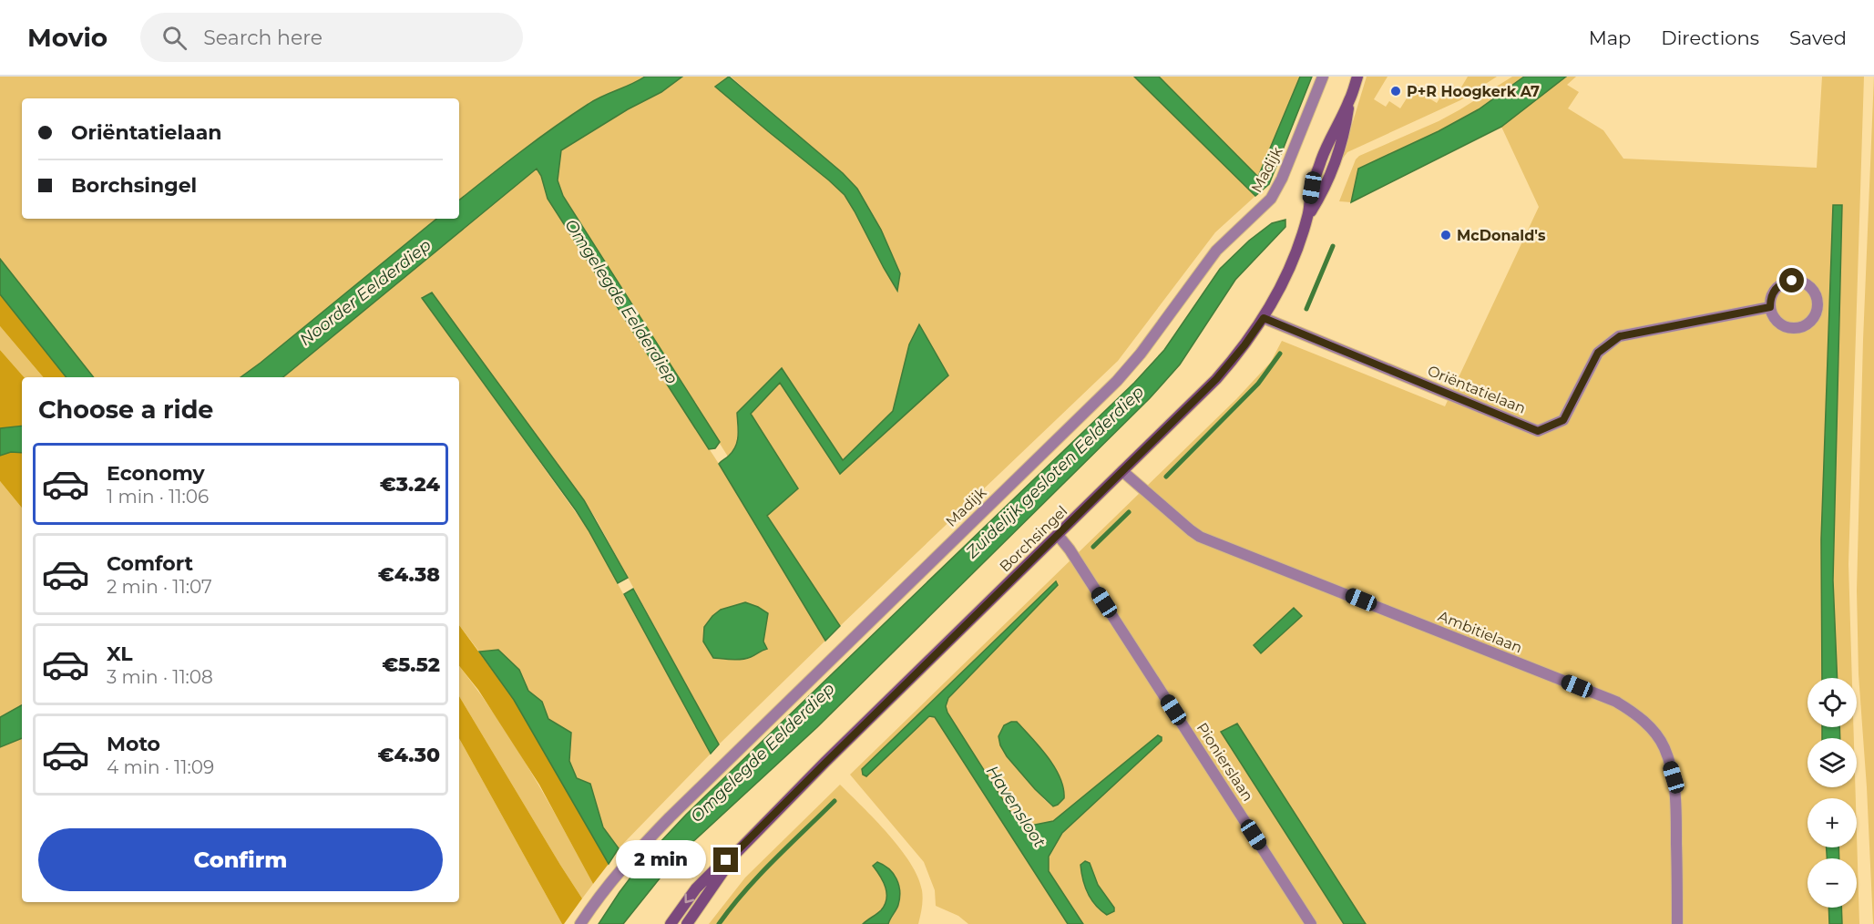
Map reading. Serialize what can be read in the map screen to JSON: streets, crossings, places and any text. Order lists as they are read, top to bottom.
{
  "streets": {
    "main road": ["Borchsingel"],
    "street": [
      "Madijk",
      "Oriëntatielaan",
      "Ambitielaan",
      "Pionierslaan"
    ]
  },
  "crossings": [
    ["Oriëntatielaan", "Borchsingel"],
    ["Borchsingel", "Ambitielaan"],
    ["Borchsingel", "Pionierslaan"]
  ],
  "water": [
    "Noorder Eelderdiep",
    "Omgelegde Eelderdiep",
    "Zuidelijk gesloten Eelderdiep",
    "Havensloot"
  ],
  "places": ["P+R Hoogkerk A7", "McDonald's"],
  "page": {
    "header": "Movio",
    "search": "Search here",
    "nav": ["Map", "Directions", "Saved"],
    "banner": ["Oriëntatielaan", "Borchsingel"],
    "heading": "Choose a ride",
    "list": [
      {
        "name": "Economy",
        "note": "1 min · 11:06",
        "value": "€3.24"
      },
      {
        "name": "Comfort",
        "note": "2 min · 11:07",
        "value": "€4.38"
      },
      {
        "name": "XL",
        "note": "3 min · 11:08",
        "value": "€5.52"
      },
      {
        "name": "Moto",
        "note": "4 min · 11:09",
        "value": "€4.30"
      }
    ],
    "map_buttons": ["+", "−"],
    "buttons": "Confirm",
    "bubble": "2 min"
  }
}
